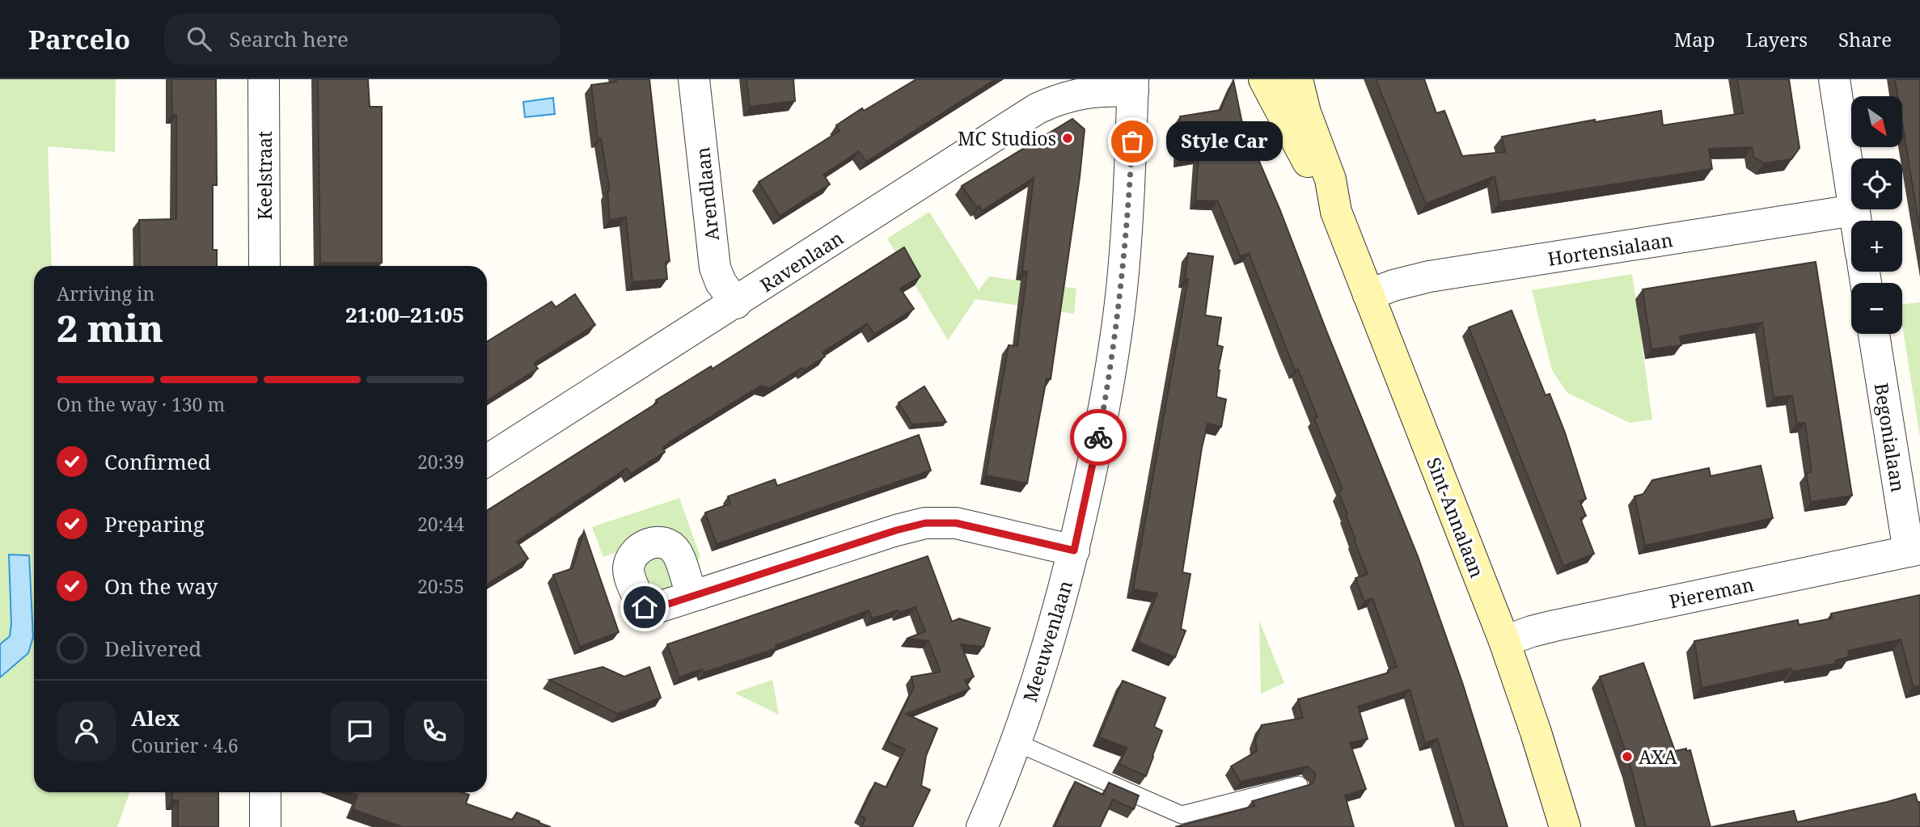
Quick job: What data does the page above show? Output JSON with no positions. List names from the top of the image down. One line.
{"streets":{"main road":["Sint-Annalaan"],"street":["Keelstraat","Arendlaan","Hortensialaan","Ravenlaan","Begonialaan","Piereman","Meeuwenlaan"]},"crossings":[["Arendlaan","Ravenlaan"],["Hortensialaan","Sint-Annalaan"],["Ravenlaan","Meeuwenlaan"],["Begonialaan","Piereman"],["Sint-Annalaan","Piereman"]],"places":["MC Studios","Style Car","AXA"],"north":"bottom right","page":{"header":"Parcelo","search":"Search here","nav":["Map","Layers","Share"],"map_buttons":["+","−"],"bubble":"Style Car","heading":["2 min","Arriving in","21:00–21:05"],"panel":["Alex","Courier · 4.6"],"bar":"On the way · 130 m","list":[["Confirmed","20:39"],["Preparing","20:44"],["On the way","20:55"],"Delivered"]}}
